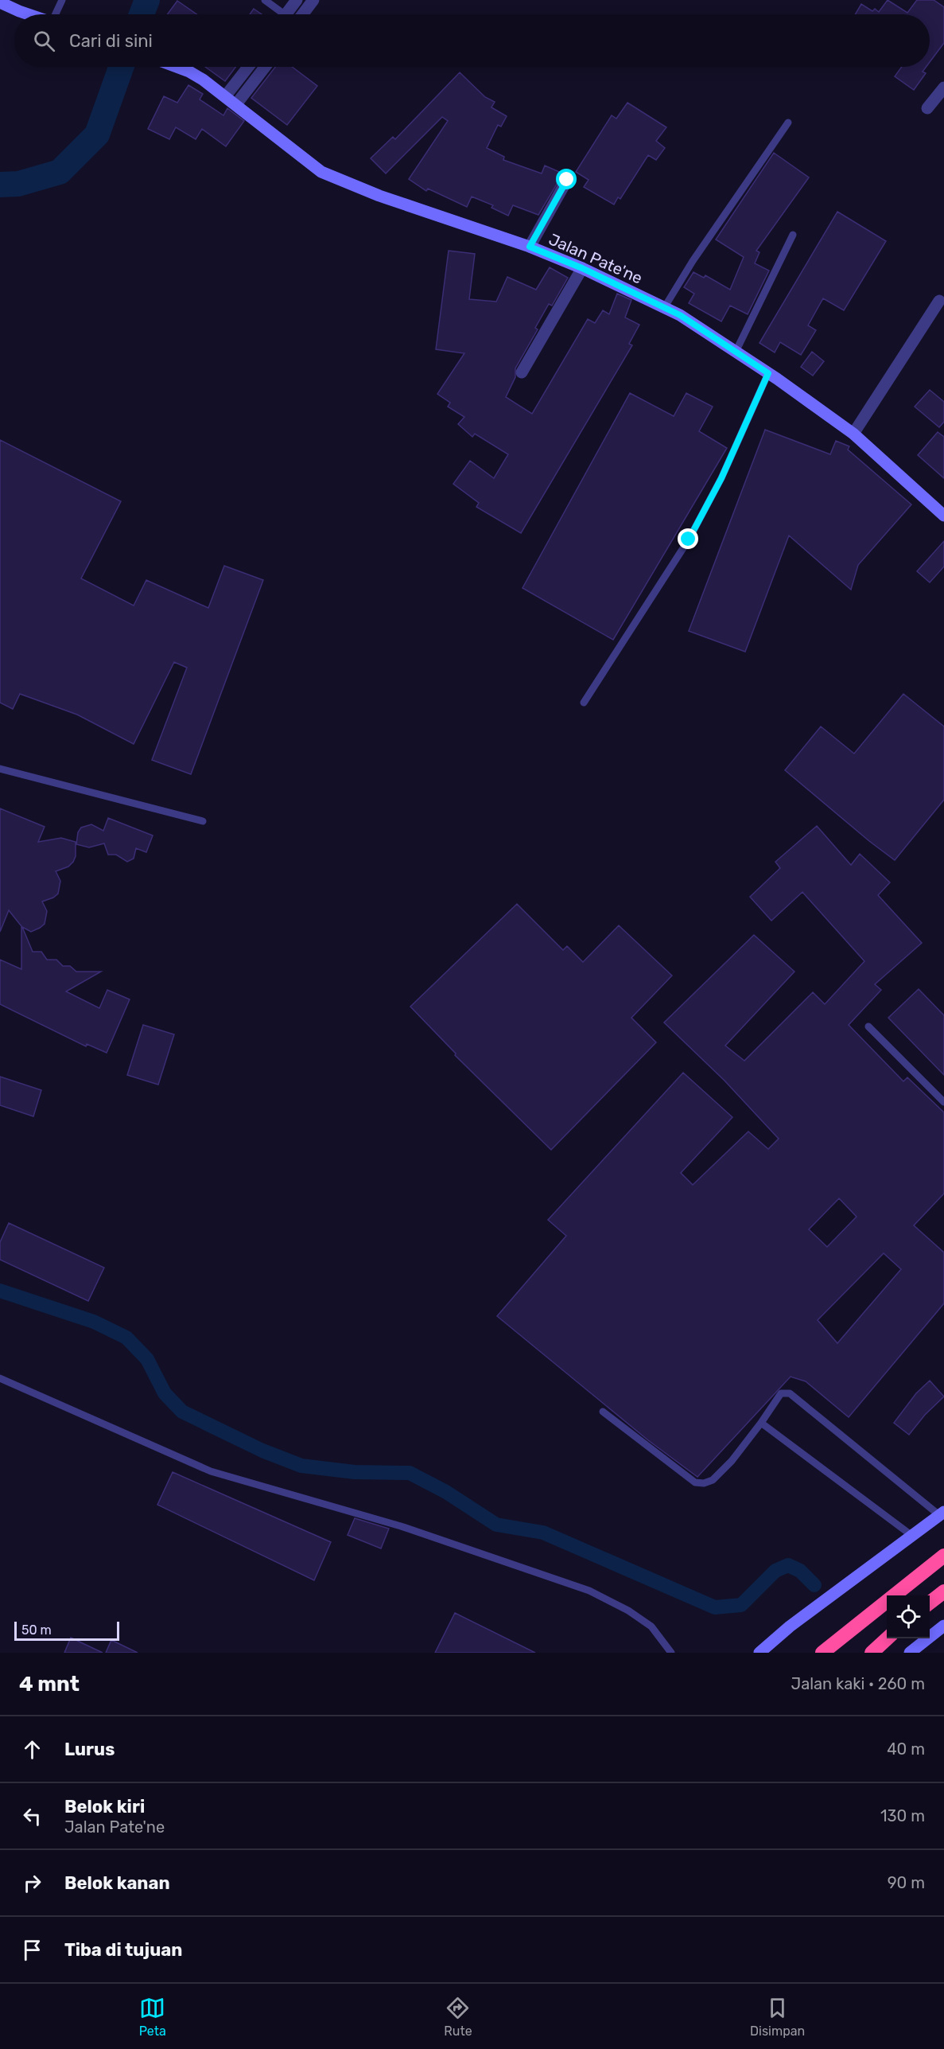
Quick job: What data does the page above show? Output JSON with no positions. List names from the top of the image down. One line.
{"streets":{"street":["Jalan Pate'ne"]},"scale_bar":"50 m","page":{"search":"Cari di sini","scale":"50 m","heading":["4 mnt","Jalan kaki · 260 m"],"list":[["Lurus","40 m"],["Belok kiri","Jalan Pate'ne","130 m"],["Belok kanan","90 m"],"Tiba di tujuan"],"nav":["Peta","Rute","Disimpan"]}}
